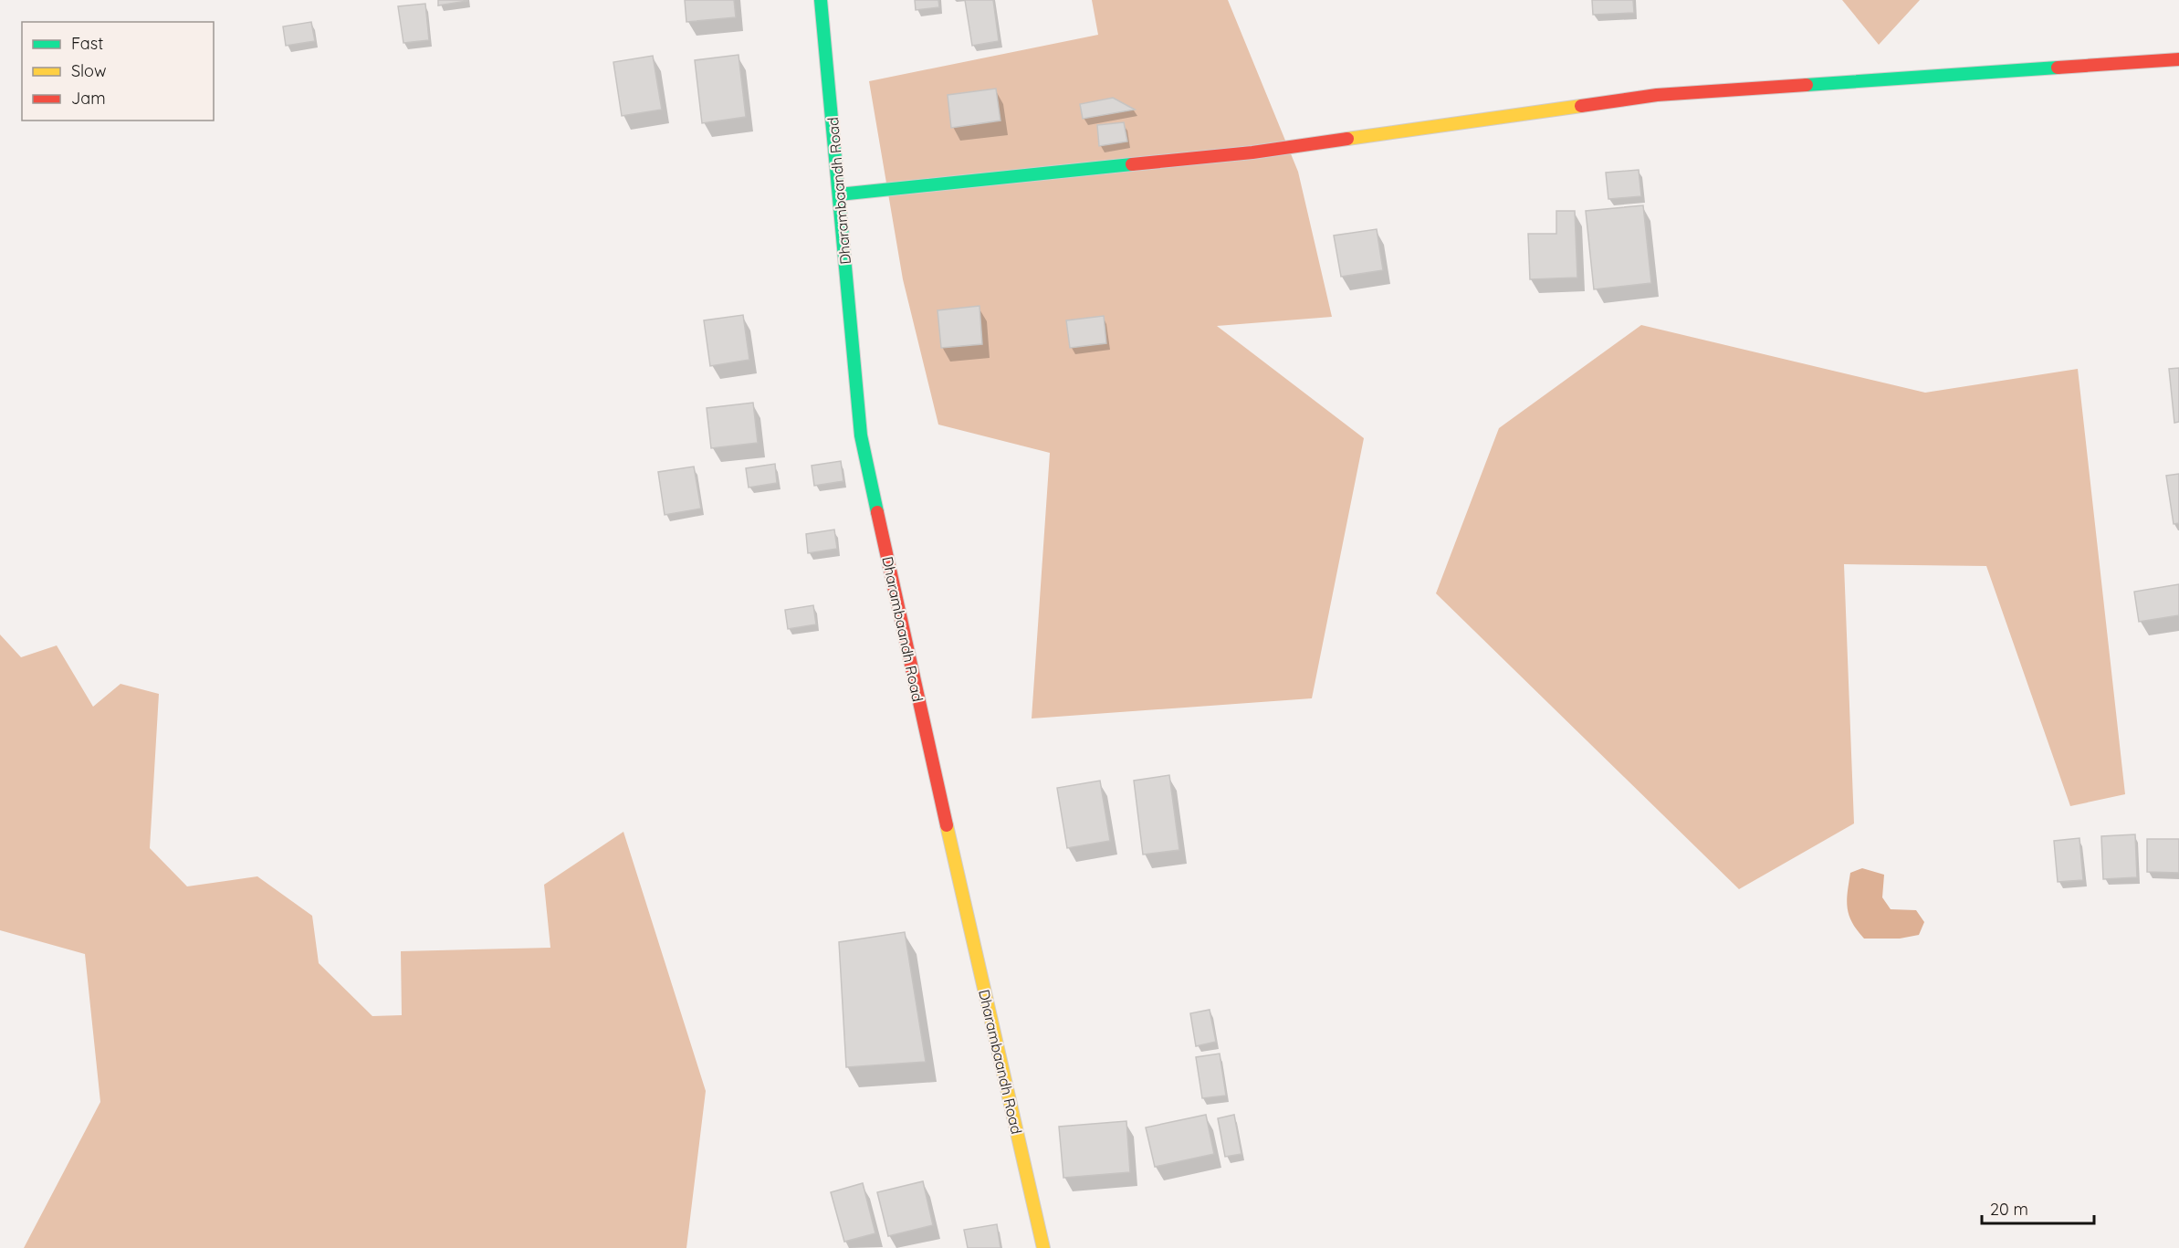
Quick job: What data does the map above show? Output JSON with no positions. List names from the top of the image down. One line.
{"streets":{"street":["Dharambaandh Road"]},"legend":["Fast","Slow","Jam"],"scale_bar":"20 m"}
